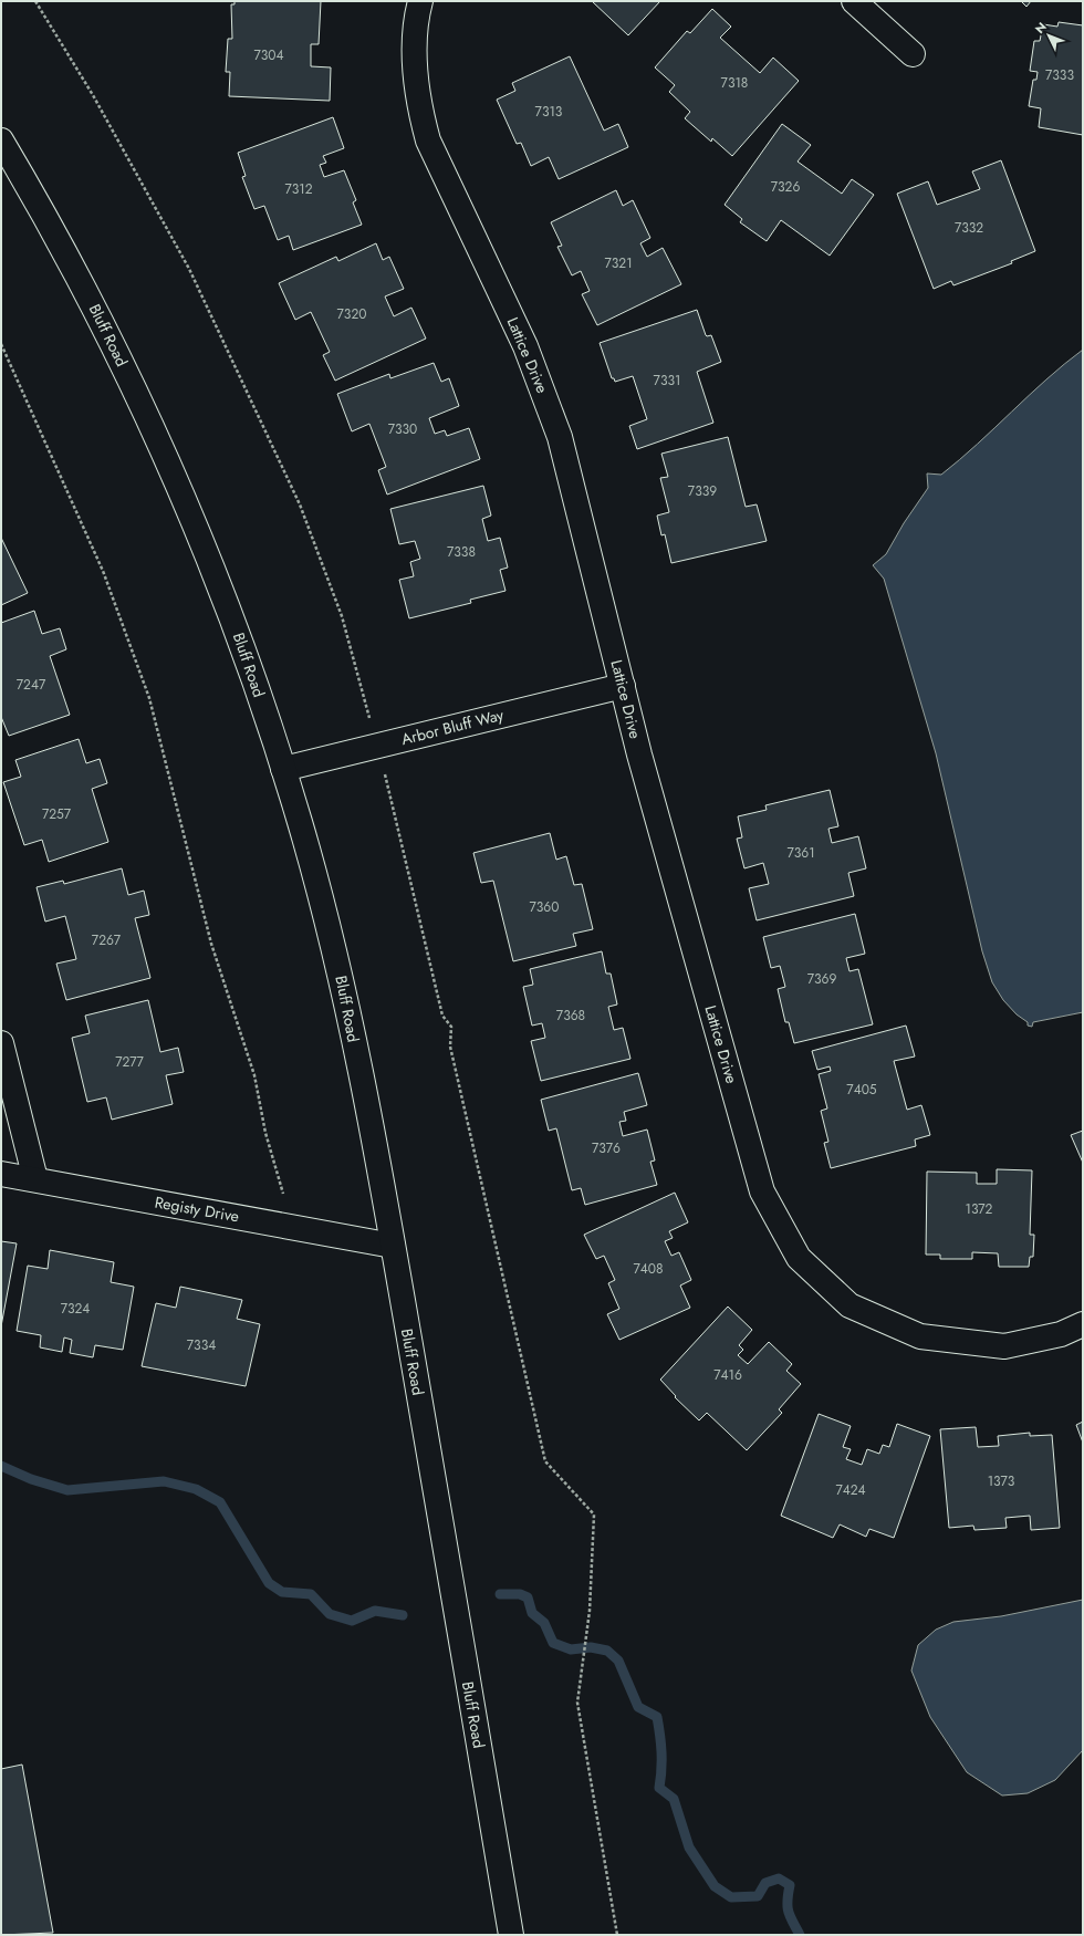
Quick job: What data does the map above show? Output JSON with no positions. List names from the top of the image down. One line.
{"streets":{"street":["Bluff Road","Lattice Drive","Arbor Bluff Way","Registy Drive"]},"crossings":[["Bluff Road","Arbor Bluff Way"],["Bluff Road","Registy Drive"],["Lattice Drive","Arbor Bluff Way"]],"house_numbers":["7304","7333","7318","7313","7326","7312","7332","7321","7320","7331","7330","7339","7338","7247","7257","7361","7360","7267","7369","7368","7277","7405","7376","1372","7408","7324","7334","7416","1373","7424"],"north":"top left"}
